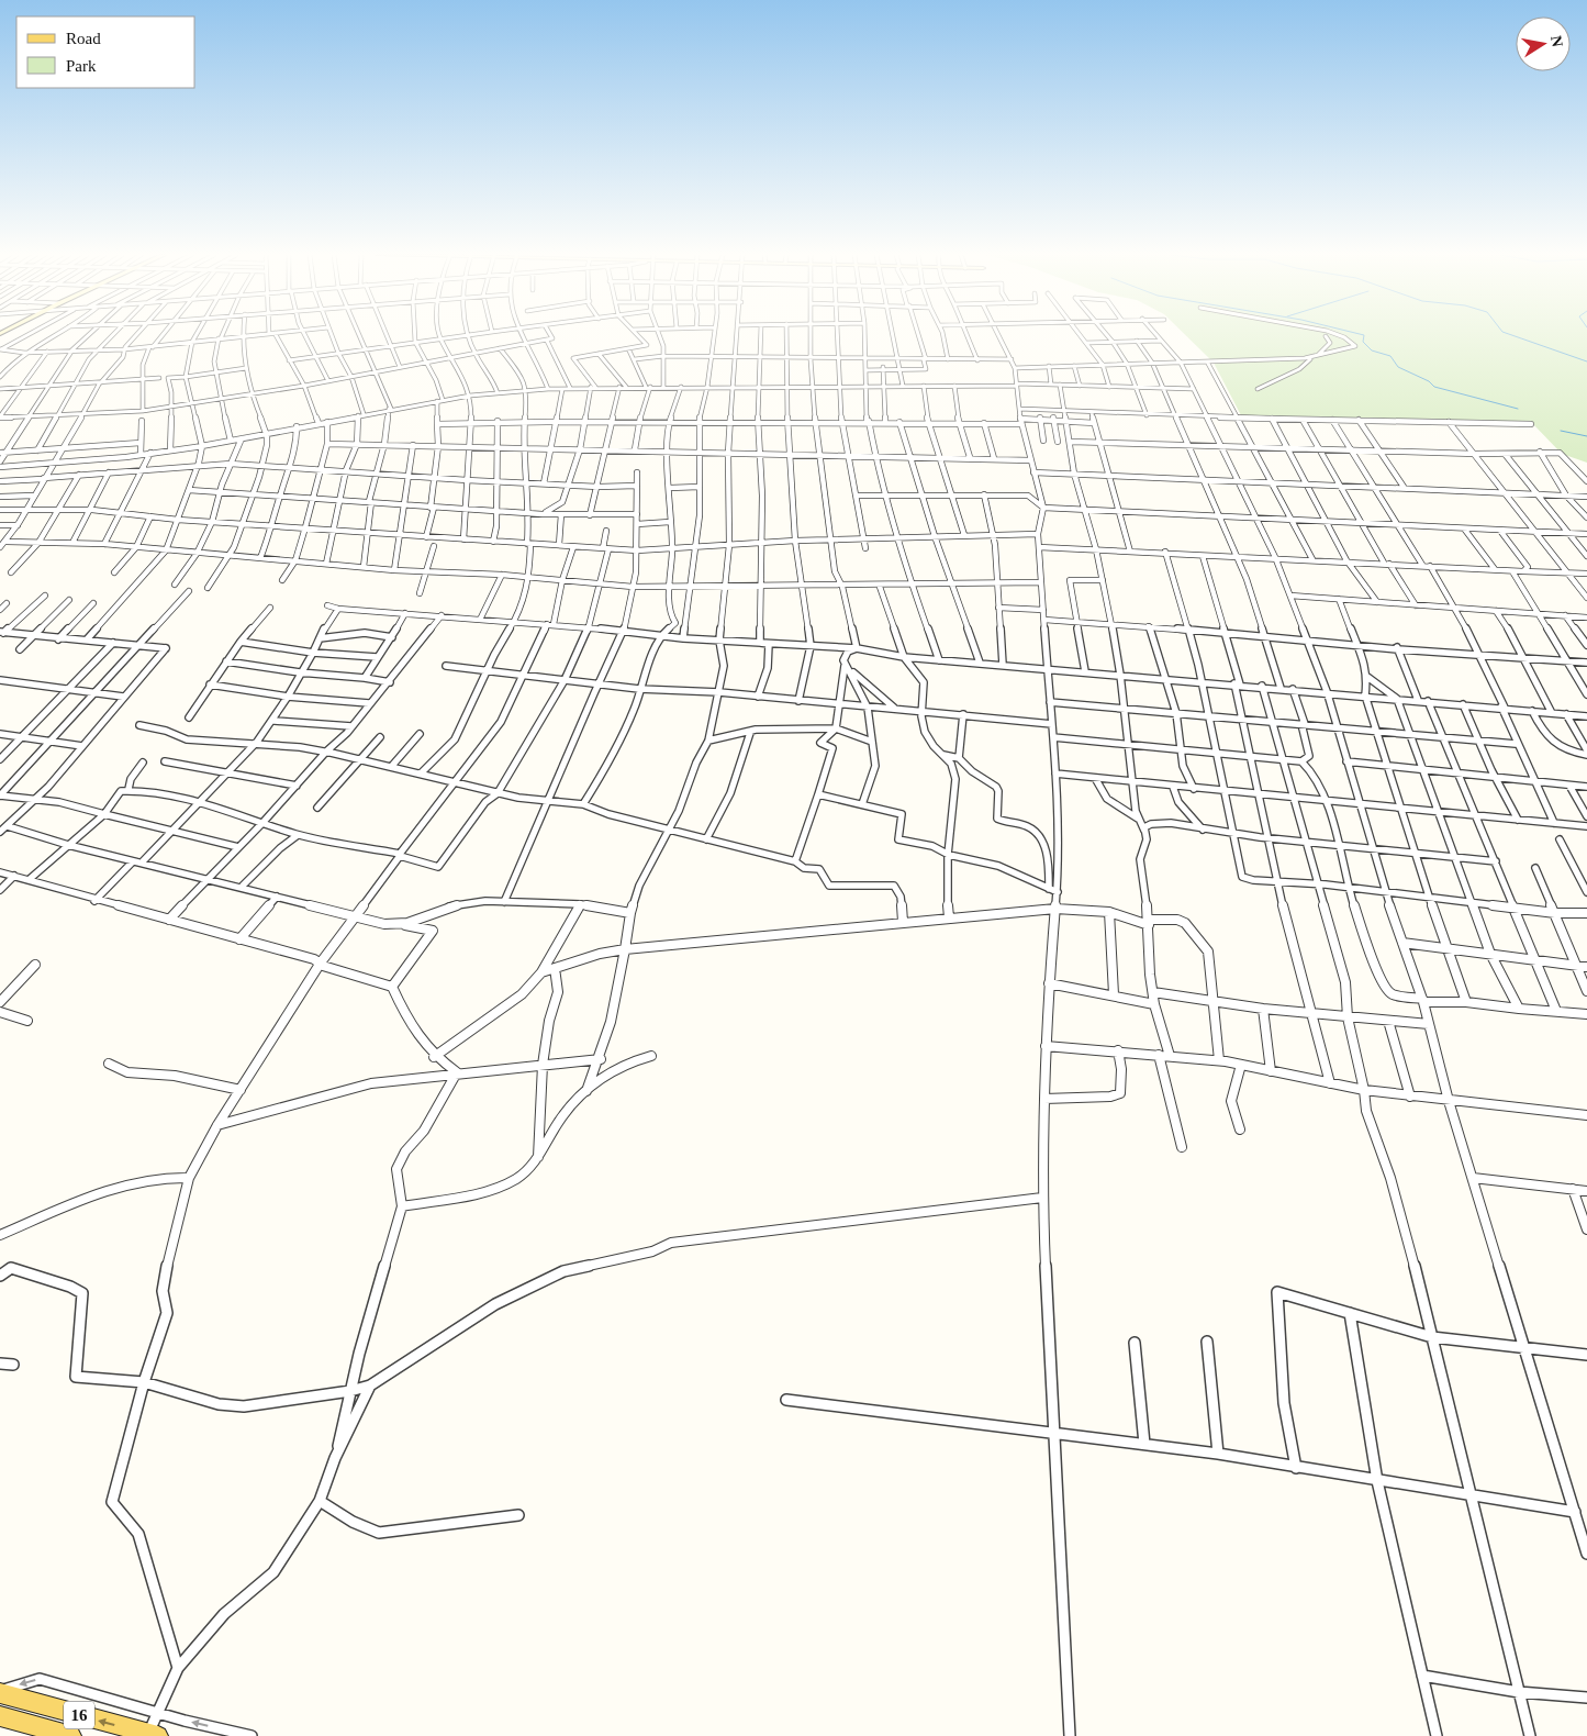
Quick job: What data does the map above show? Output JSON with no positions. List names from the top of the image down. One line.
{"streets":{"main road":["16"]},"legend":["Road","Park"],"north":"right"}
